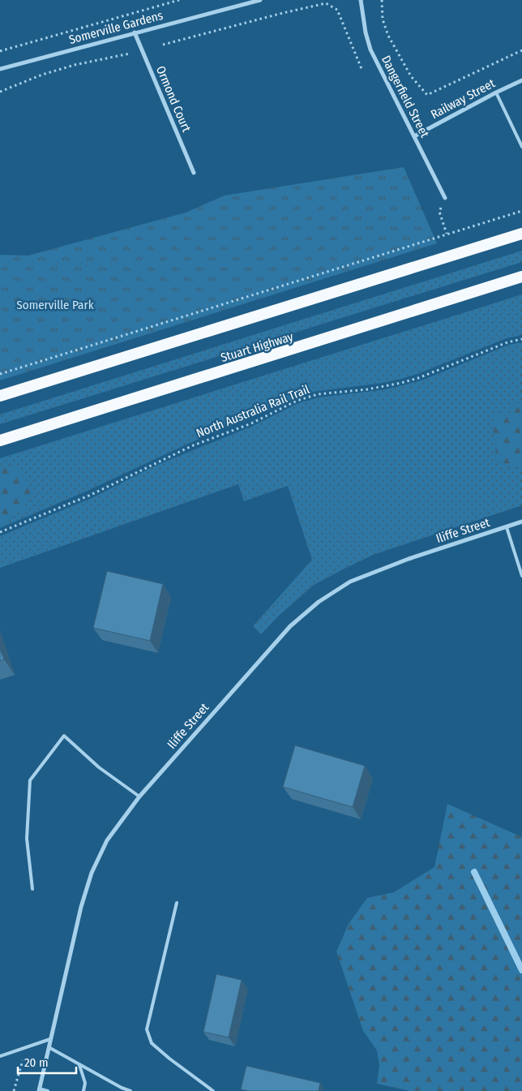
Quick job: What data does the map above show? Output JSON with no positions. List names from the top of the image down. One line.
{"streets":{"highway":["Stuart Highway"],"street":["Somerville Gardens","Dangerfield Street","Ormond Court","Railway Street","Iliffe Street"],"path":["North Australia Rail Trail"]},"crossings":[["Somerville Gardens","Ormond Court"],["Dangerfield Street","Railway Street"]],"parks":["Somerville Park"],"scale_bar":"20 m"}
